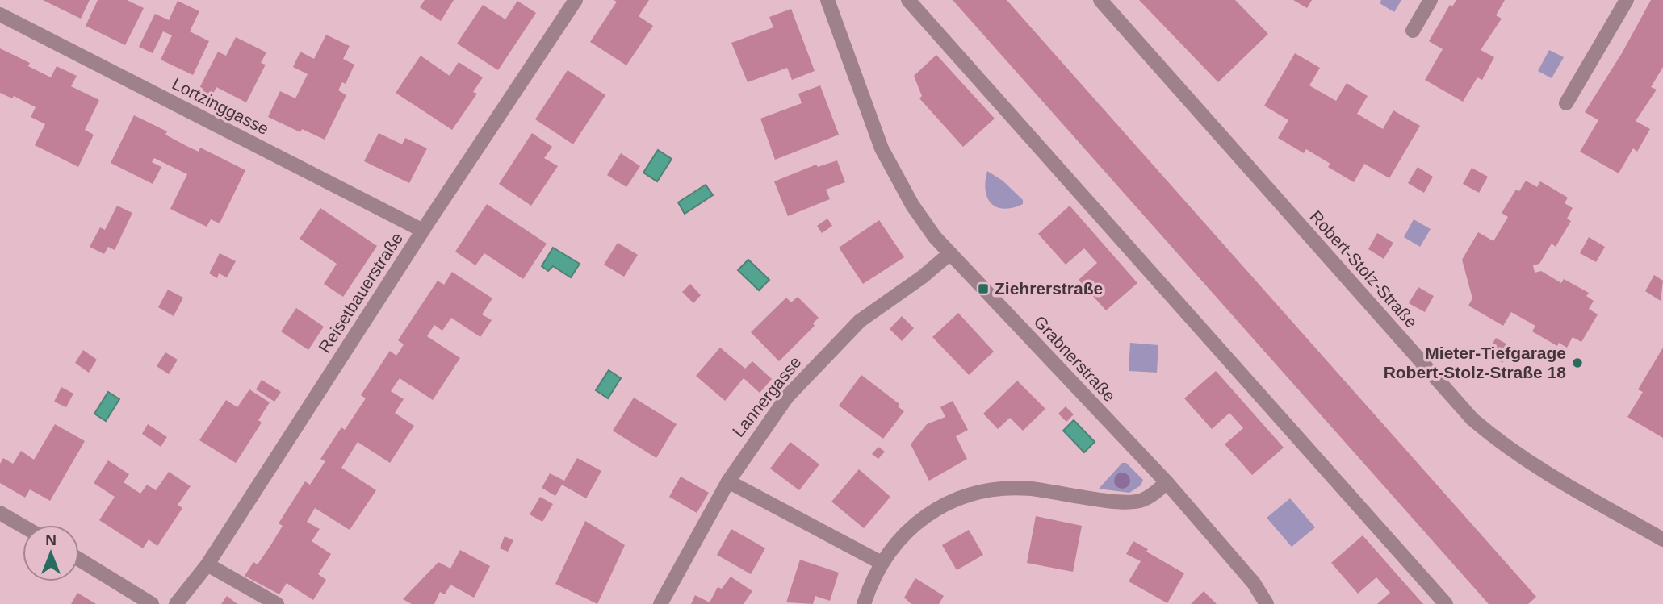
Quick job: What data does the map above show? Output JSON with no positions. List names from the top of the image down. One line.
{"streets":{"street":["Lortzinggasse","Robert-Stolz-Straße","Reisetbauerstraße","Grabnerstraße","Lannergasse"]},"crossings":[["Lortzinggasse","Reisetbauerstraße"],["Grabnerstraße","Lannergasse"]],"places":{"transit":["Ziehrerstraße"],"other":["Mieter-Tiefgarage Robert-Stolz-Straße 18"]},"north":"top"}
